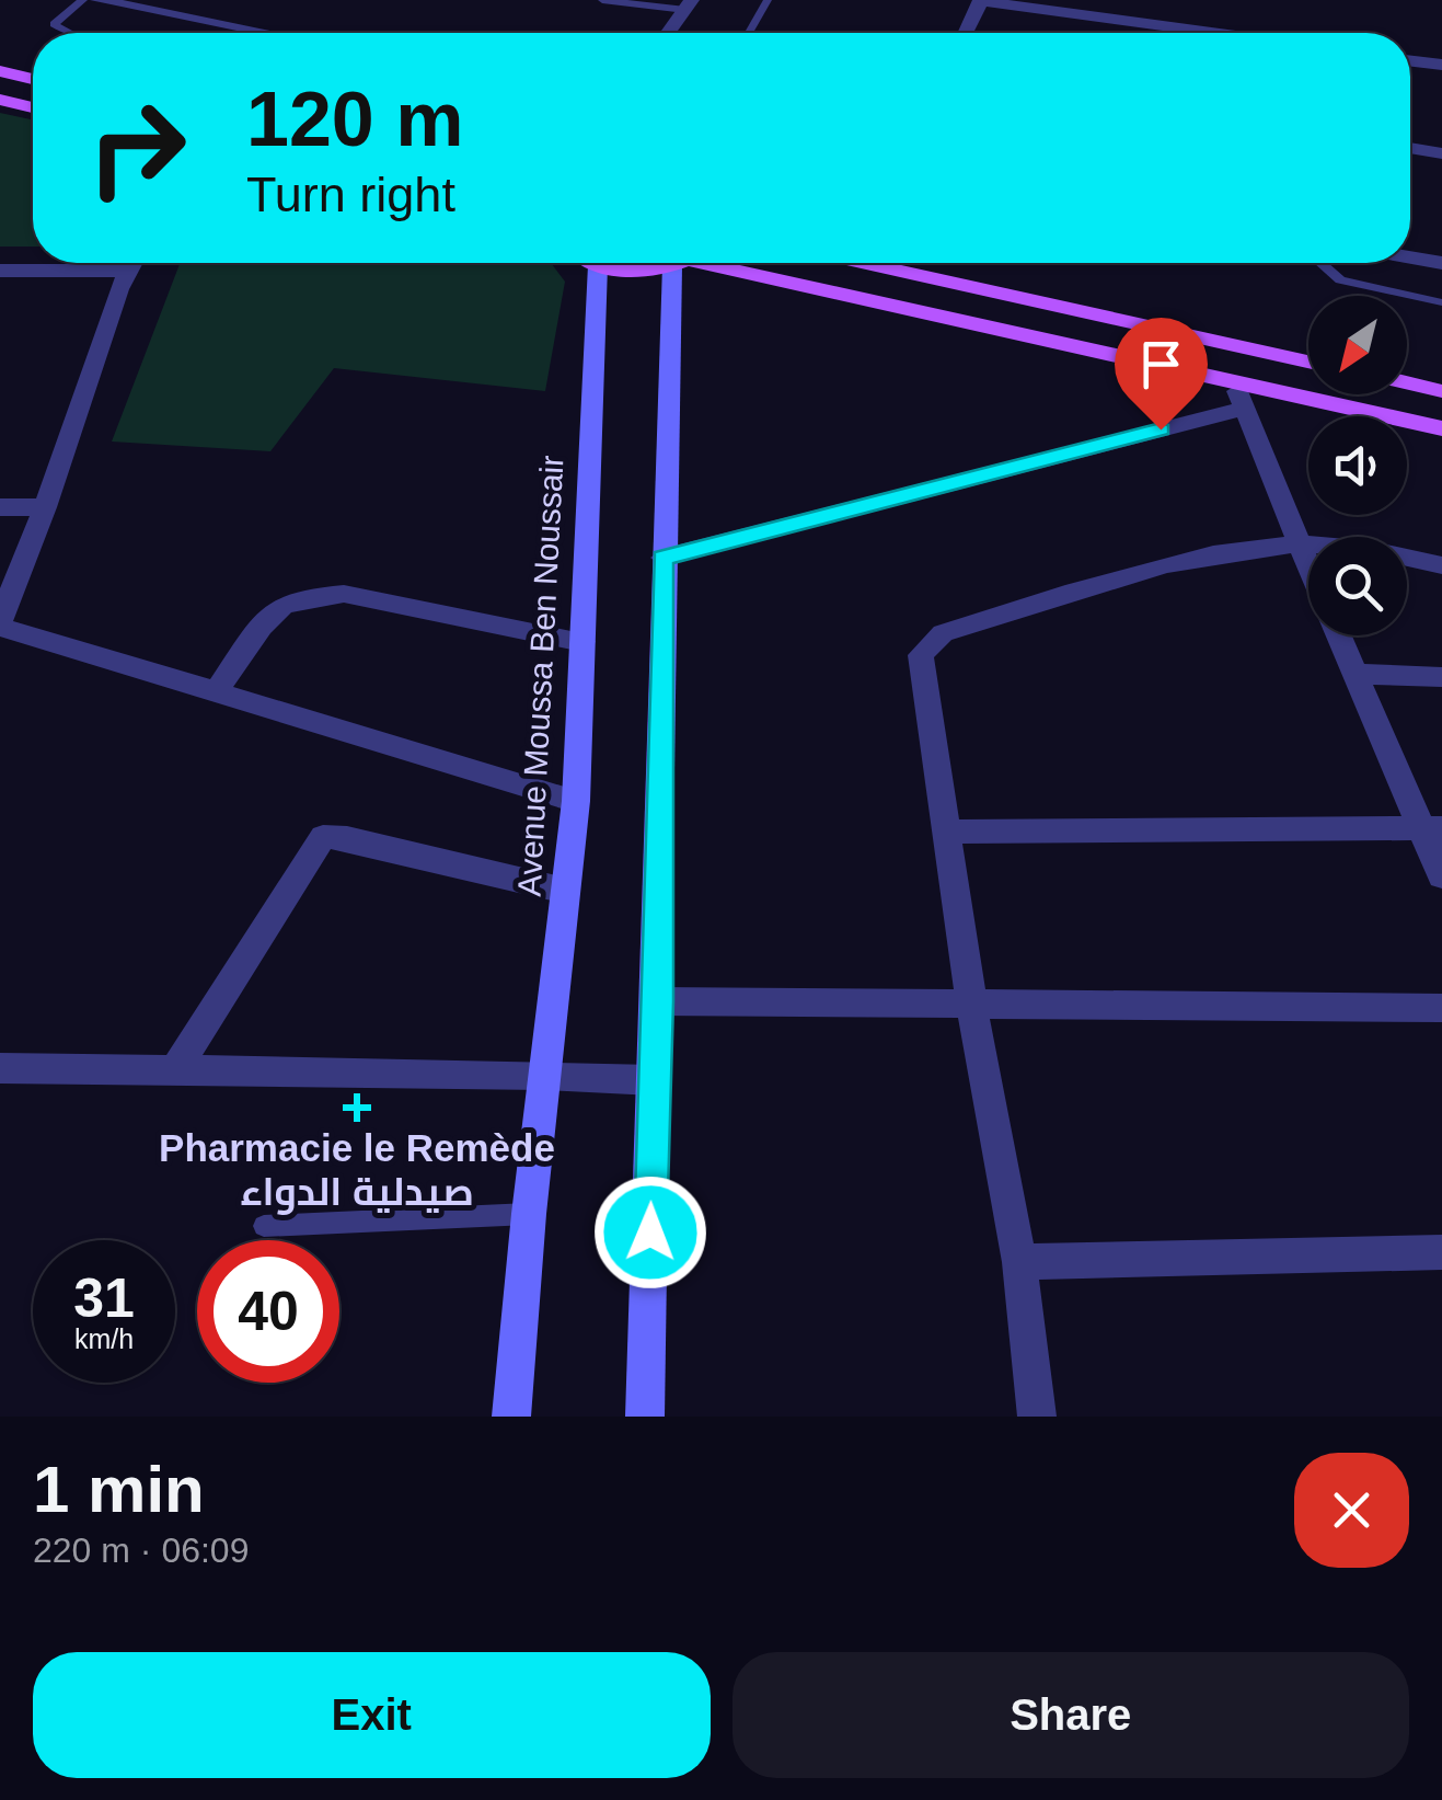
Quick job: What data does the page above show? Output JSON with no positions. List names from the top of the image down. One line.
{"streets":{"street":["Avenue Moussa Ben Noussair"]},"places":{"health":["Pharmacie le Remède صيدلية الدواء"]},"north":"bottom left","page":{"turn":["120 m","Turn right"],"speed":"31 km/h","limit":"40","heading":["1 min","220 m · 06:09"],"buttons":["Exit","Share"]}}
